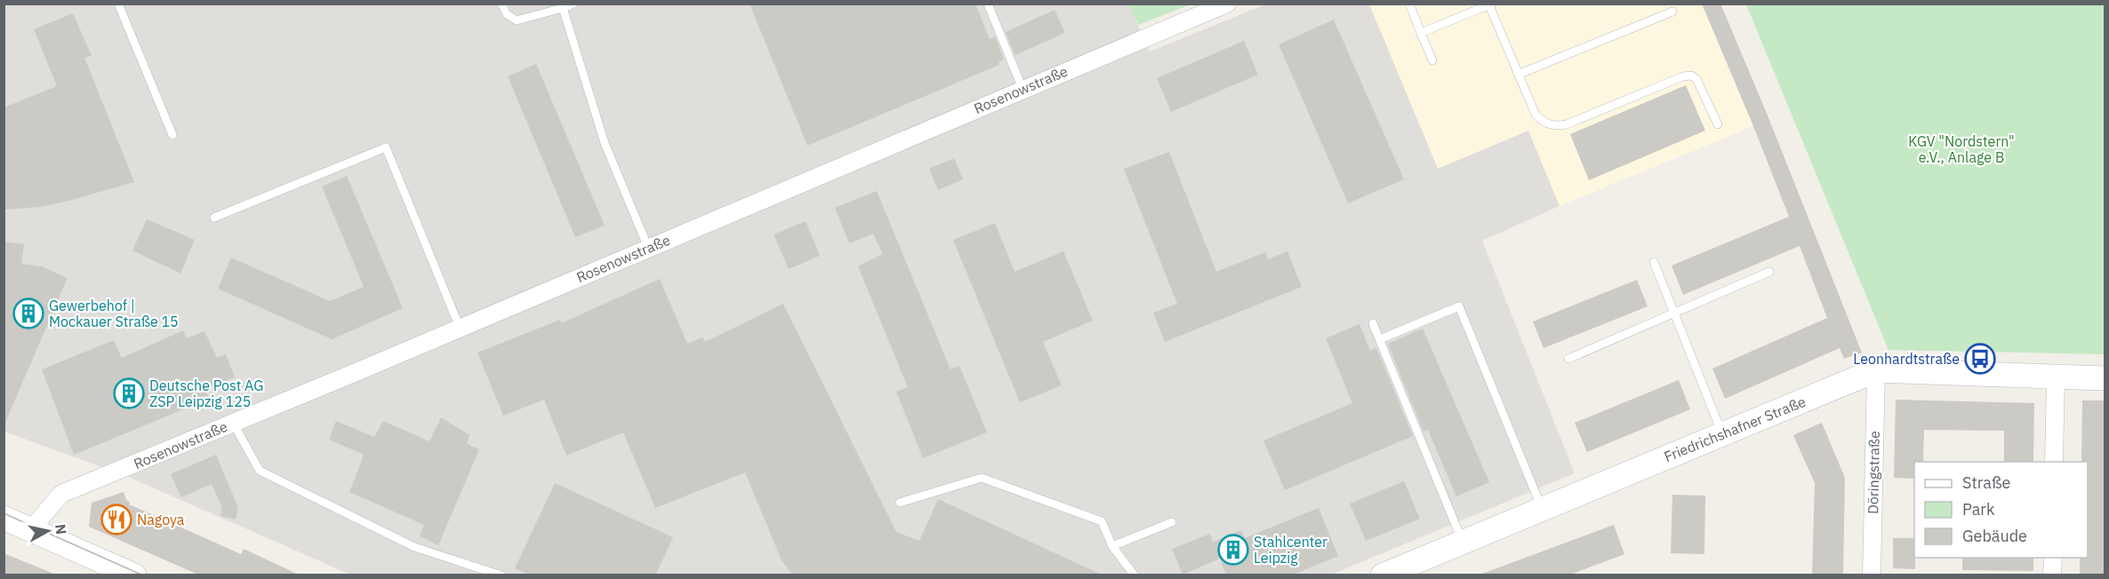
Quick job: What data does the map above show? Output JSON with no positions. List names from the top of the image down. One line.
{"streets":{"main road":["Friedrichshafner Straße"],"street":["Rosenowstraße","Döringstraße"]},"crossings":[["Friedrichshafner Straße","Döringstraße"]],"parks":["KGV \"Nordstern\" e.V., Anlage B"],"places":{"building":["Gewerbehof | Mockauer Straße 15","Deutsche Post AG ZSP Leipzig 125","Stahlcenter Leipzig"],"bus stop":["Leonhardtstraße"],"restaurant":["Nagoya"]},"legend":["Straße","Park","Gebäude"],"north":"right"}
